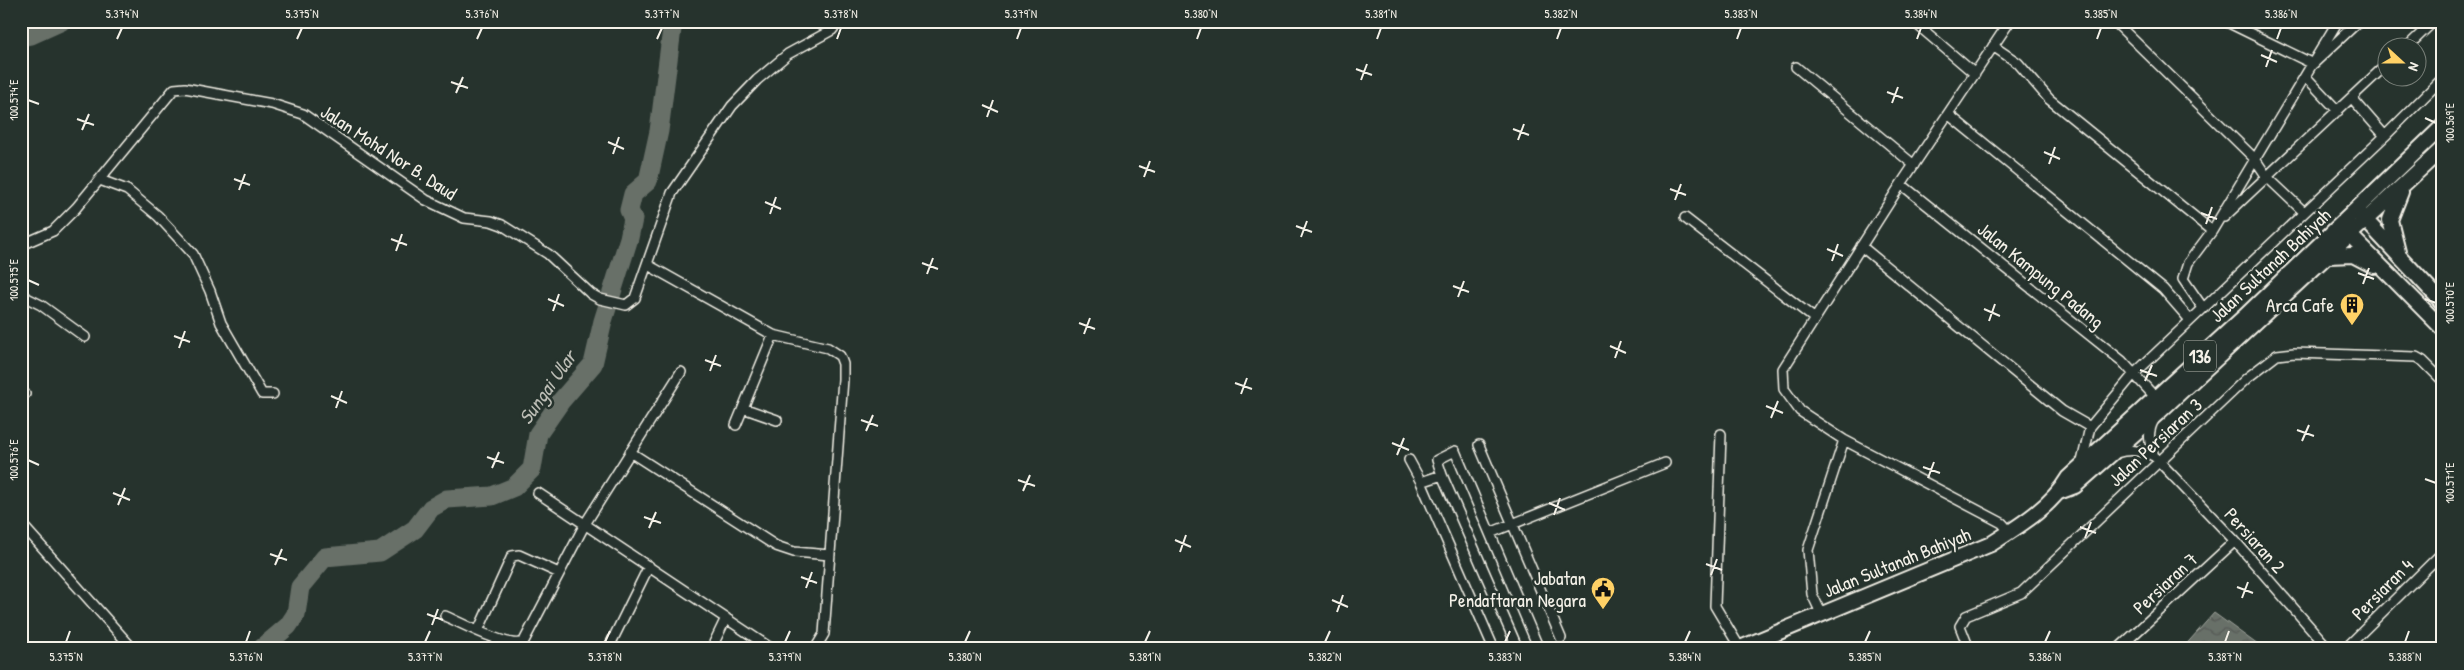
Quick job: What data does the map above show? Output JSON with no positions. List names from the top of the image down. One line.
{"streets":{"main road":["Jalan Sultanah Bahiyah","136"],"street":["Jalan Mohd Nor B. Daud","Jalan Kampung Padang","Jalan Persiaran 3","Persiaran 2","Persiaran 7","Persiaran 4"]},"crossings":[["Jalan Sultanah Bahiyah","Jalan Kampung Padang"],["Jalan Persiaran 3","Persiaran 2"],["Persiaran 2","Persiaran 7"]],"water":["Sungai Ular"],"places":{"building":["Arca Cafe"],"public building":["Jabatan Pendaftaran Negara"]},"north":"right","coordinates":["5.374°N","5.375°N","5.376°N","5.377°N","5.378°N","5.379°N","5.380°N","5.381°N","5.382°N","5.383°N","5.384°N","5.385°N","5.386°N","100.574°E","100.569°E","100.575°E","100.570°E","100.576°E","100.571°E","5.387°N","5.388°N"]}
